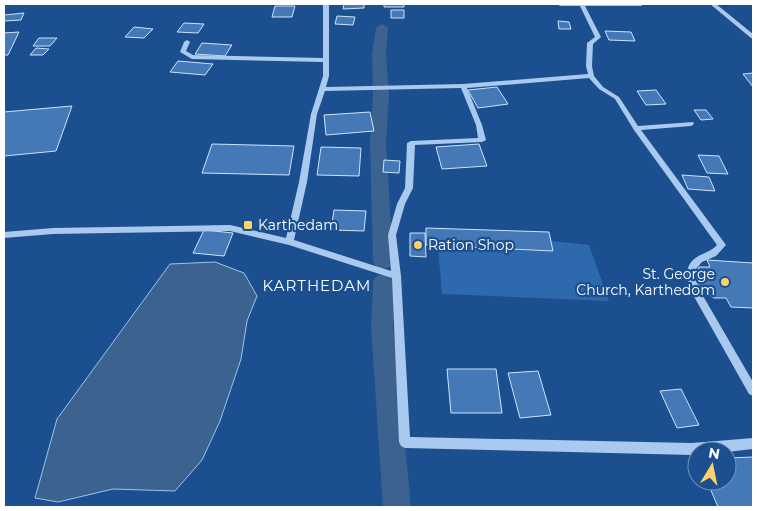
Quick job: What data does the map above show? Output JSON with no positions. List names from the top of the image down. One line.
{"districts":["KARTHEDAM"],"places":{"transit":["Karthedam"],"other":["Ration Shop","St. George Church, Karthedom"]},"north":"top"}
